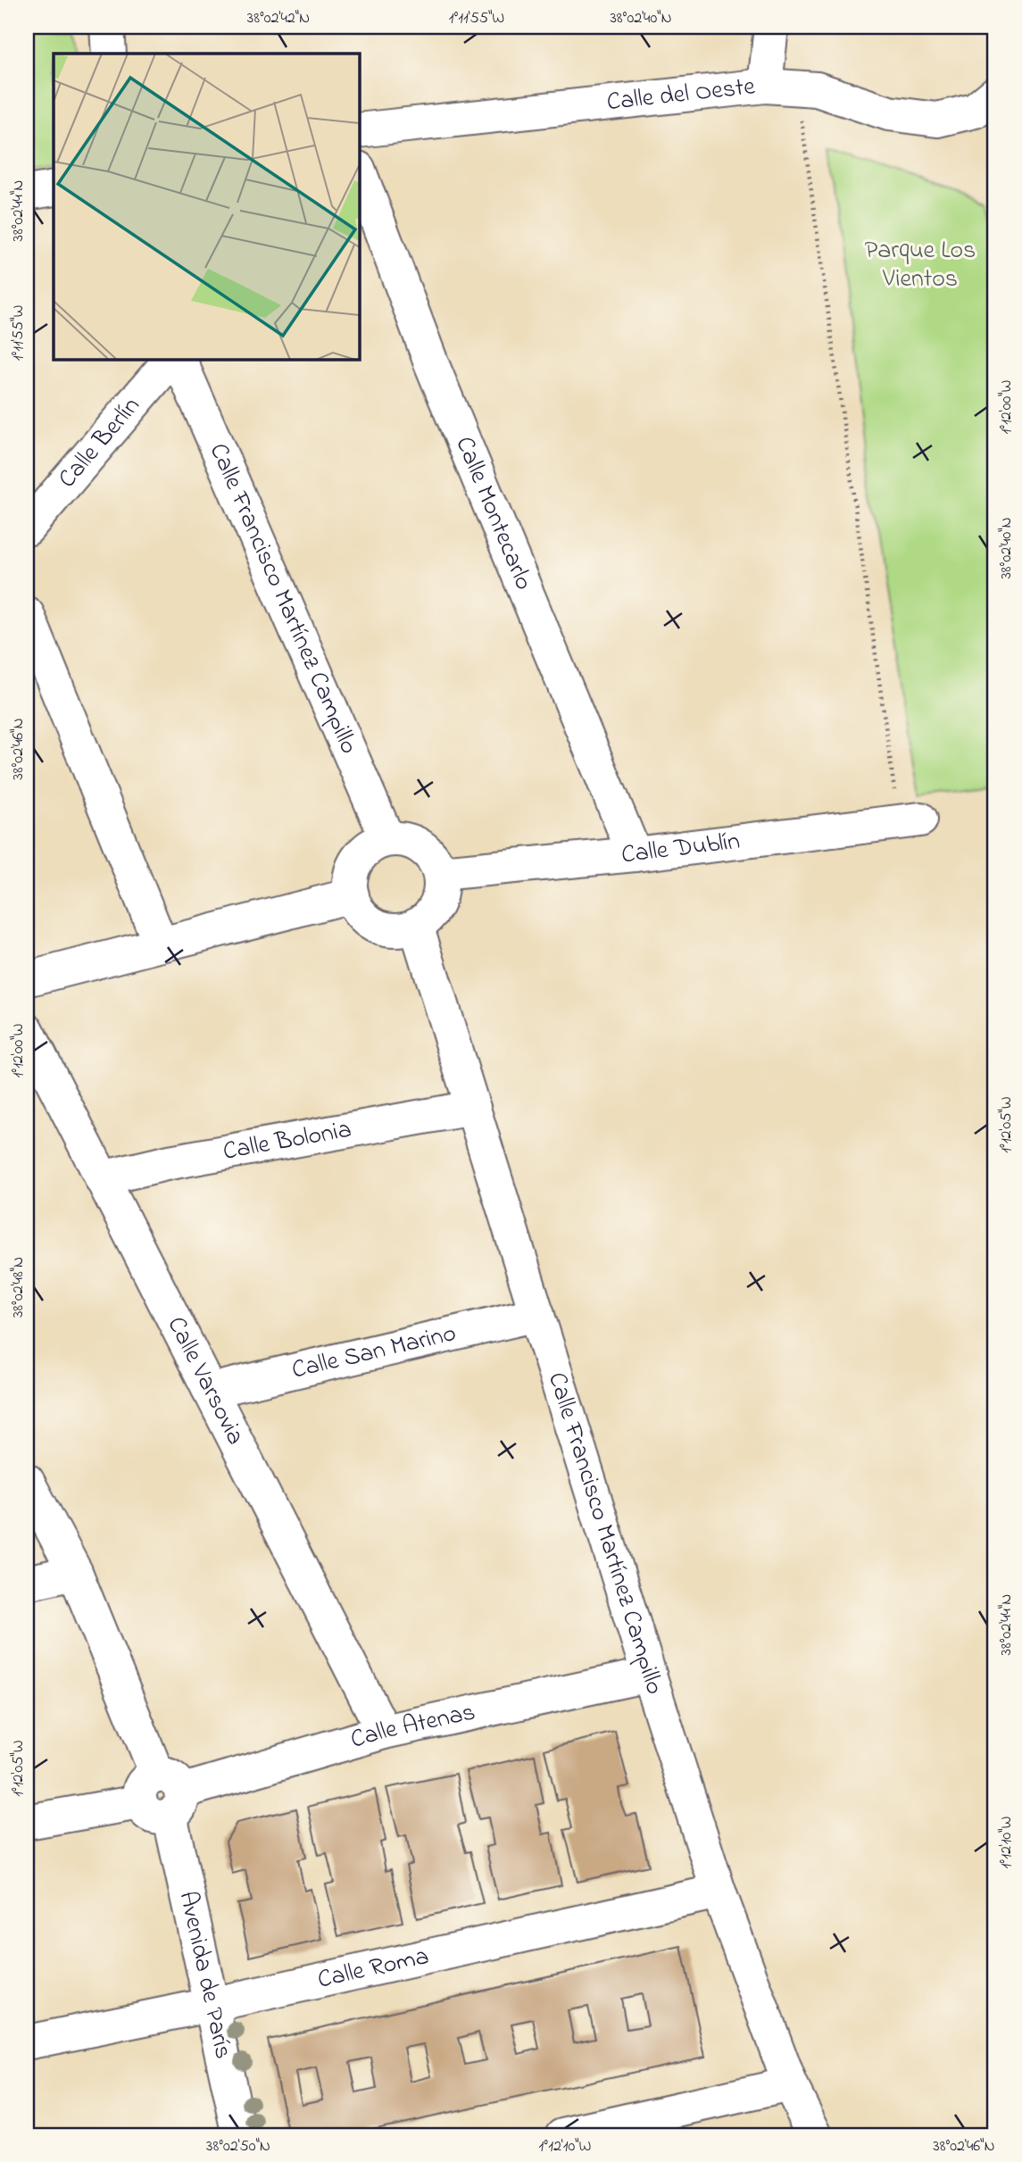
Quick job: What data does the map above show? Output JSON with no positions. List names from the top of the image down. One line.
{"streets":{"street":["Calle del Oeste","Calle Berlín","Calle Montecarlo","Calle Francisco Martínez Campillo","Calle Dublín","Calle Bolonia","Calle San Marino","Calle Varsovia","Calle Atenas","Calle Roma","Avenida de París"]},"crossings":[["Calle Montecarlo","Calle Dublín"],["Calle Francisco Martínez Campillo","Calle Dublín"],["Calle Francisco Martínez Campillo","Calle Bolonia"],["Calle Francisco Martínez Campillo","Calle San Marino"],["Calle Francisco Martínez Campillo","Calle Atenas"],["Calle Francisco Martínez Campillo","Calle Roma"],["Calle Bolonia","Calle Varsovia"],["Calle San Marino","Calle Varsovia"],["Calle Varsovia","Calle Atenas"],["Calle Atenas","Avenida de París"],["Calle Roma","Avenida de París"]],"parks":["Parque Los Vientos"],"coordinates":["38°02'42\"N","1°11'55\"W","38°02'40\"N","38°02'44\"N","1°12'00\"W","38°02'46\"N","1°12'05\"W","38°02'48\"N","1°12'10\"W","38°02'50\"N"]}
